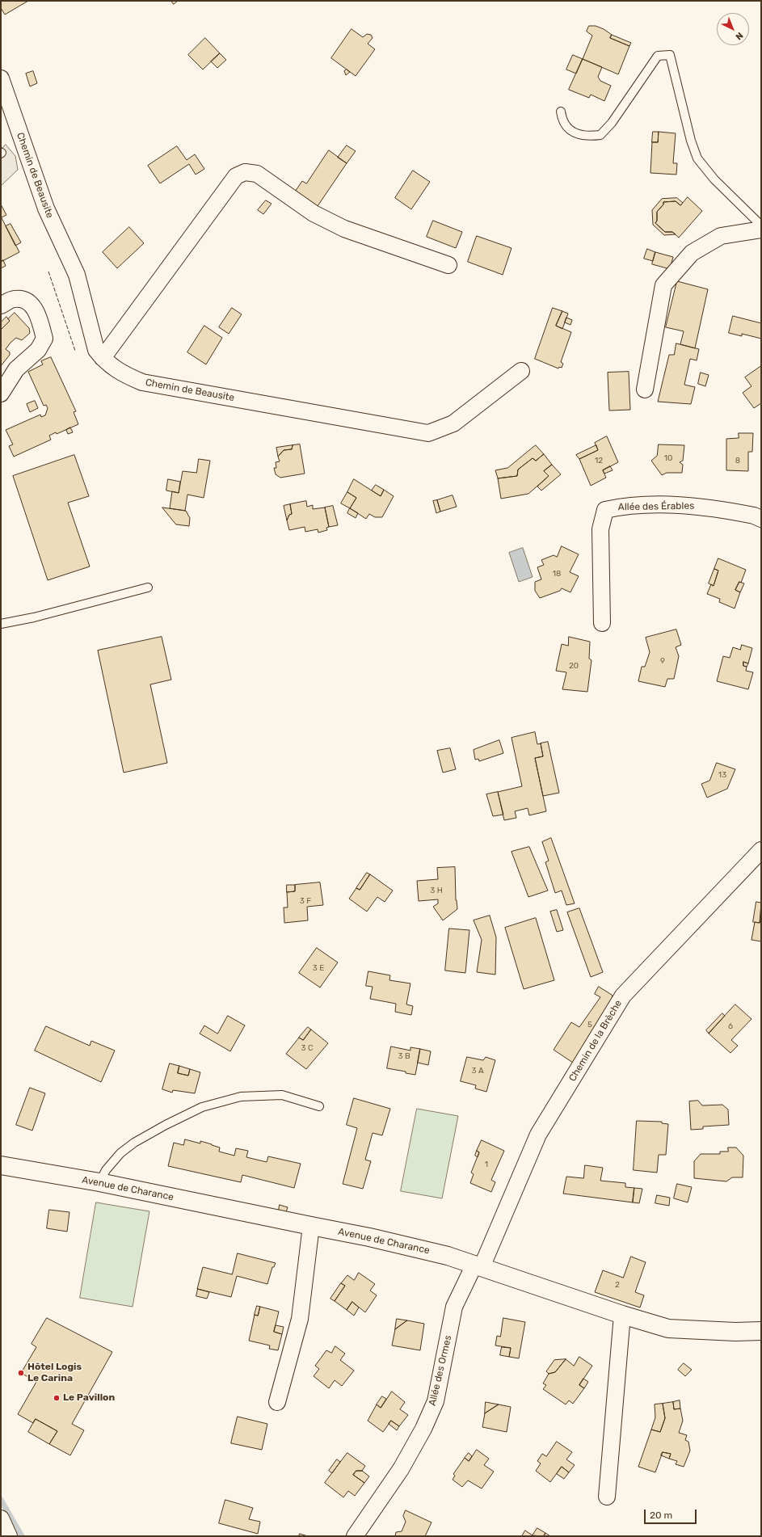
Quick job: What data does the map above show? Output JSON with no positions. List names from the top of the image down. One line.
{"streets":{"street":["Chemin de Beausite","Allée des Érables","Chemin de la Brèche","Avenue de Charance","Allée des Ormes"]},"crossings":[["Chemin de la Brèche","Avenue de Charance"],["Chemin de la Brèche","Allée des Ormes"],["Avenue de Charance","Allée des Ormes"]],"places":["Hôtel Logis Le Carina","Le Pavillon"],"house_numbers":["10","12","8","18","9","20","13","3 H","3 F","3 E","5","6","3 C","3 B","3 A","1","2"],"scale_bar":"20 m","north":"bottom right"}
